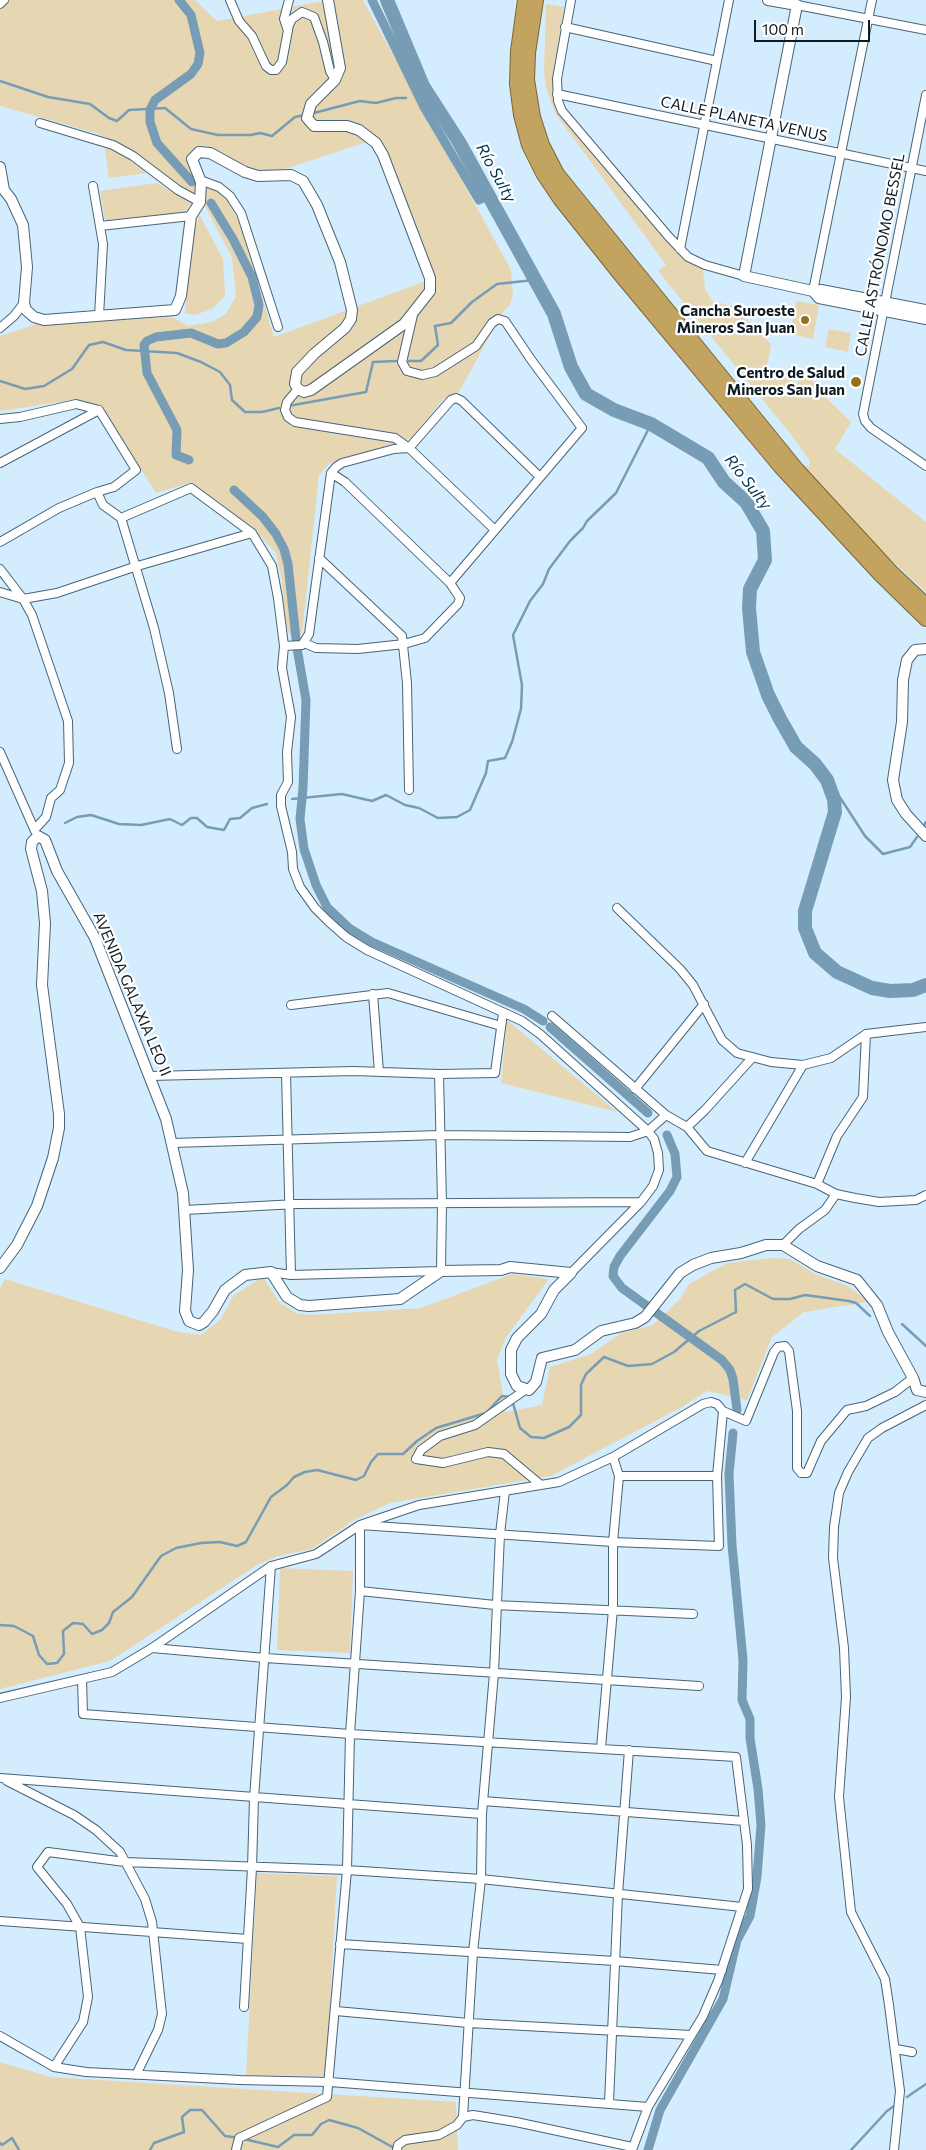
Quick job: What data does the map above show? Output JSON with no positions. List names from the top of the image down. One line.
{"streets":{"street":["CALLE PLANETA VENUS","CALLE ASTRÓNOMO BESSEL","AVENIDA GALAXIA LEO II"]},"crossings":[["CALLE PLANETA VENUS","CALLE ASTRÓNOMO BESSEL"]],"water":["Río Sulty"],"places":["Cancha Suroeste Mineros San Juan","Centro de Salud Mineros San Juan"],"scale_bar":"100 m"}
